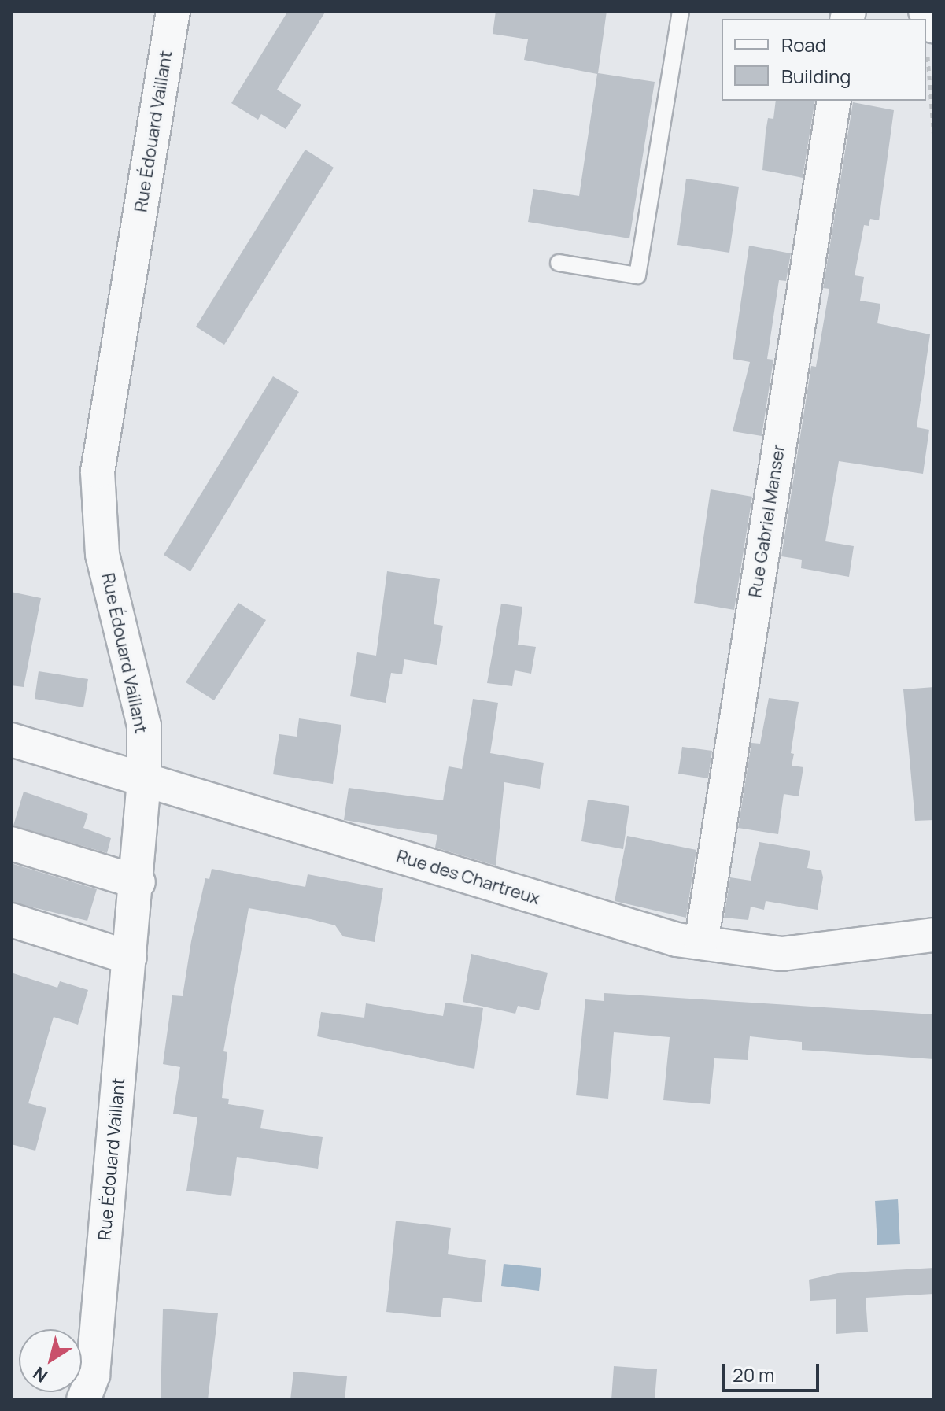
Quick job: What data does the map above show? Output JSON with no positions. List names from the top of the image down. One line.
{"streets":{"street":["Rue Édouard Vaillant","Rue Gabriel Manser","Rue des Chartreux"]},"crossings":[["Rue Édouard Vaillant","Rue des Chartreux"],["Rue Gabriel Manser","Rue des Chartreux"]],"legend":["Road","Building"],"scale_bar":"20 m","north":"bottom left"}
